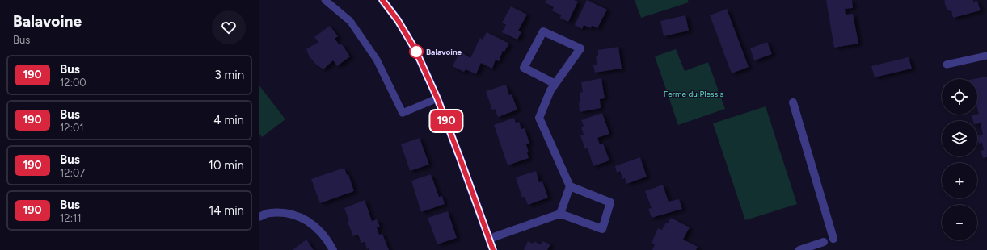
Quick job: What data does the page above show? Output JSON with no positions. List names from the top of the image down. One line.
{"parks":["Ferme du Plessis"],"places":["Balavoine"],"lines":["bus line 190"],"page":{"heading":["Balavoine","Bus"],"on_map":"190","list":[{"mark":"190","name":"Bus","note":"12:00","value":"3 min"},{"mark":"190","name":"Bus","note":"12:01","value":"4 min"},{"mark":"190","name":"Bus","note":"12:07","value":"10 min"},{"mark":"190","name":"Bus","note":"12:11","value":"14 min"}],"map_buttons":["+","−"]}}
